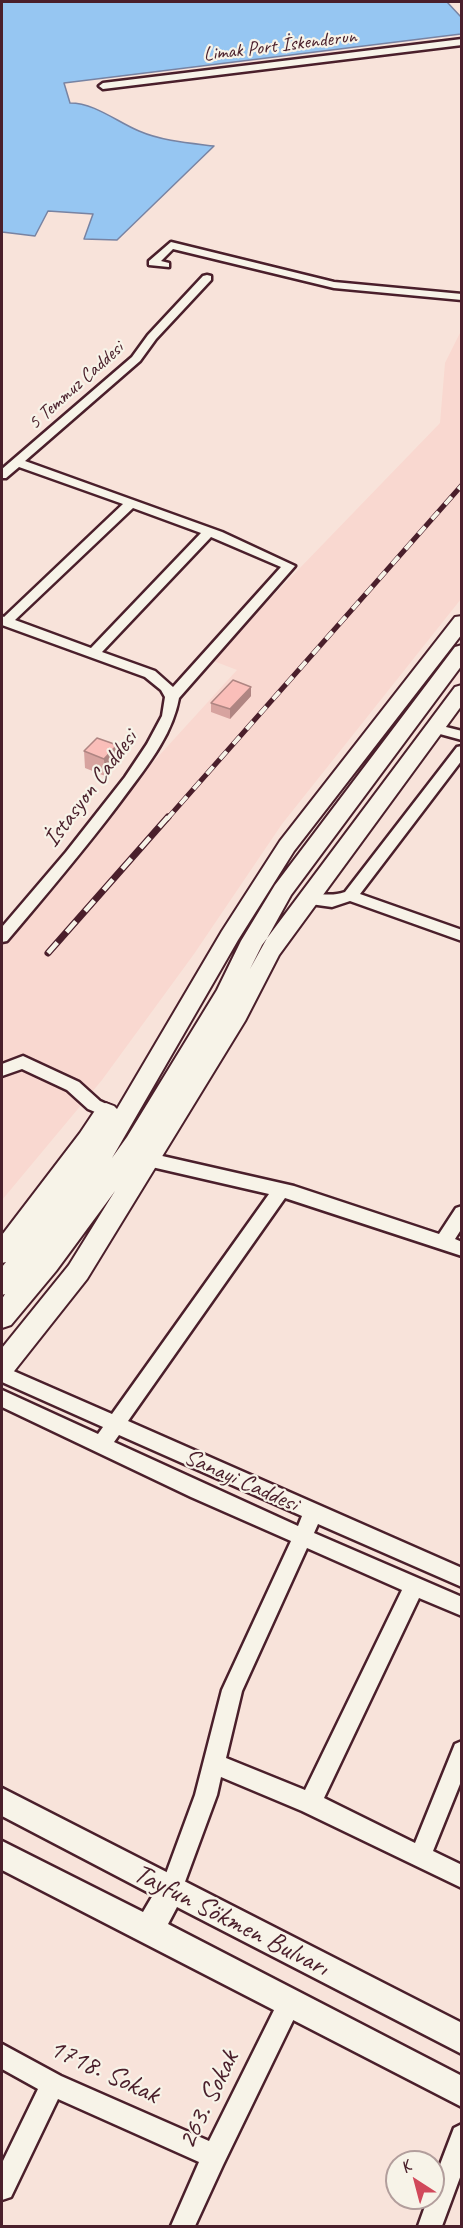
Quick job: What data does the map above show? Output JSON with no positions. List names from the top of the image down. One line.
{"streets":{"main road":["Tayfun Sökmen Bulvarı"],"street":["Limak Port İskenderun","5 Temmuz Caddesi","İstasyon Caddesi","Sanayi Caddesi","1718. Sokak","263. Sokak"]},"crossings":[["Tayfun Sökmen Bulvarı","263. Sokak"],["1718. Sokak","263. Sokak"]],"north":"top left"}
